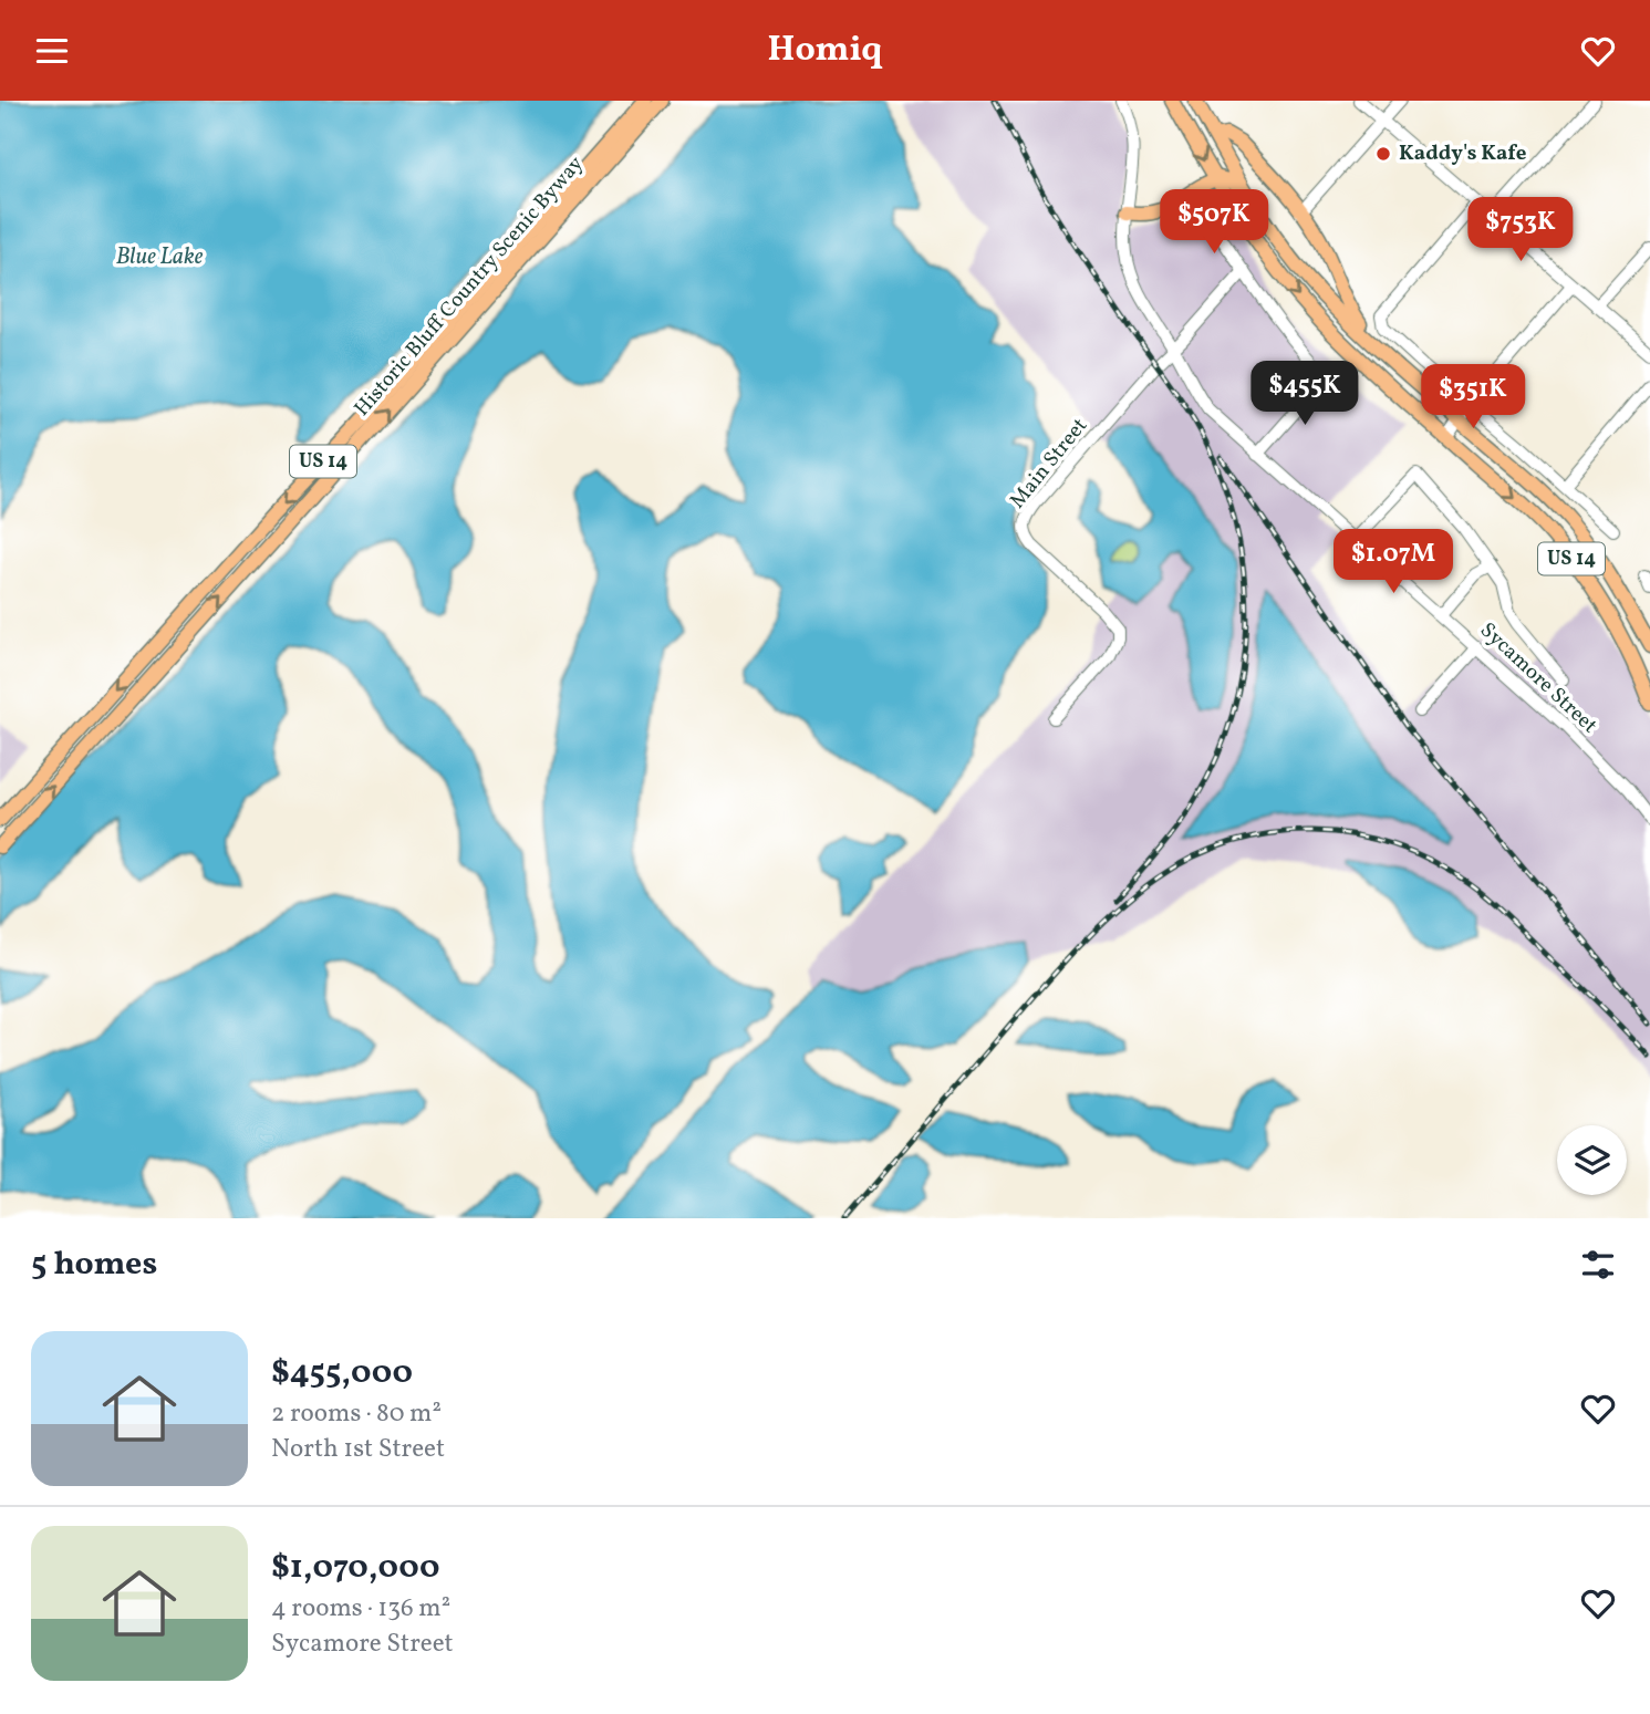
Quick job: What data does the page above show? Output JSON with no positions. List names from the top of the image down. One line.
{"streets":{"main road":["Historic Bluff Country Scenic Byway","US 14"],"street":["Main Street","Sycamore Street"]},"crossings":[["Main Street","Sycamore Street"]],"water":["Blue Lake"],"places":["Kaddy's Kafe"],"page":{"header":"Homiq","price":["$507K","$753K","$455K","$351K","$1.07M"],"heading":"5 homes","list":[{"name":"$455,000","note":"2 rooms · 80 m² · North 1st Street"},{"name":"$1,070,000","note":"4 rooms · 136 m² · Sycamore Street"}]}}
